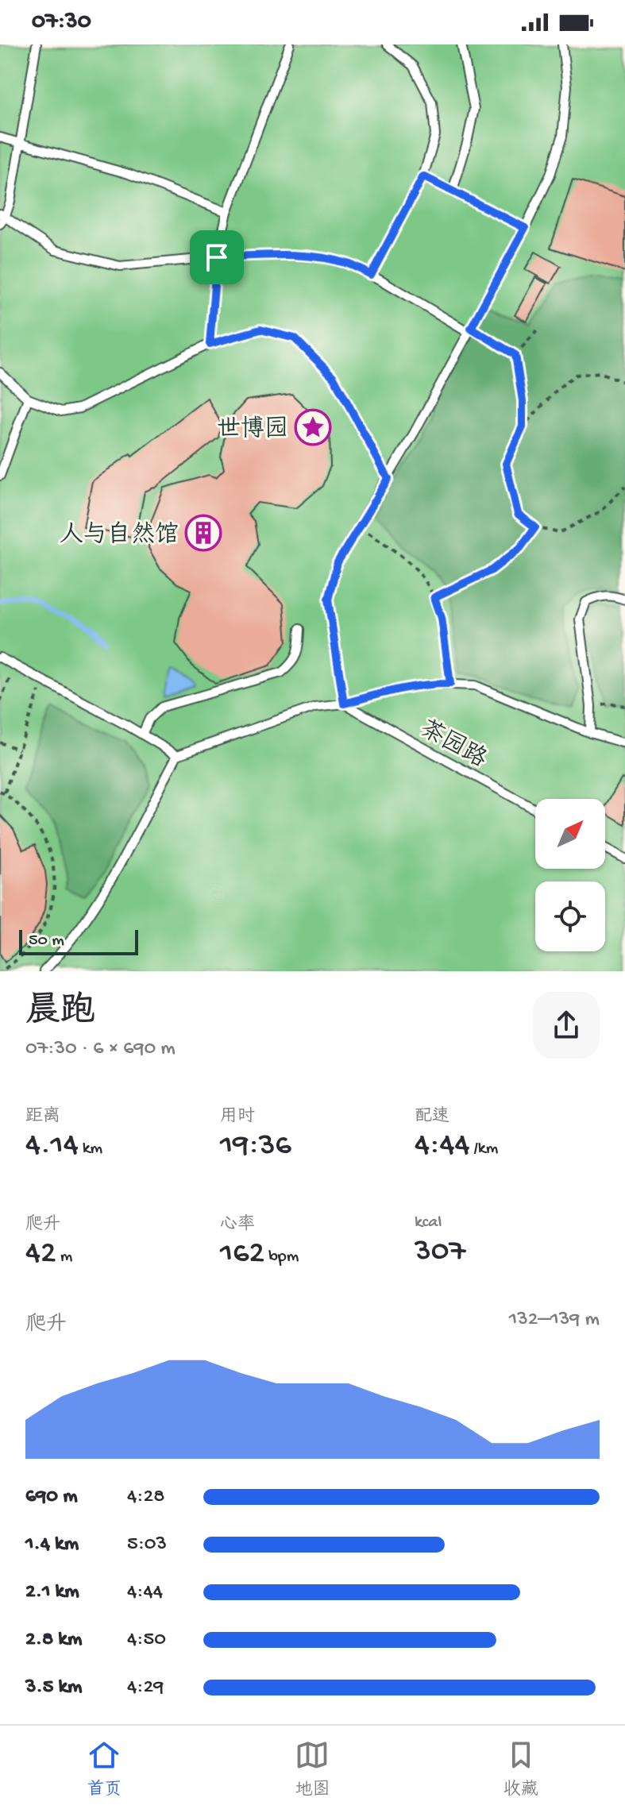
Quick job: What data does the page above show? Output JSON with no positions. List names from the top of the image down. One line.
{"streets":{"lane":["茶园路"]},"places":{"place":["世博园"],"building":["人与自然馆"]},"scale_bar":"50 m","north":"top right","page":{"status":"07:30","scale":"50 m","heading":["晨跑","07:30 · 6 × 690 m"],"stats":[["距离","4.14 km"],["用时","19:36"],["配速","4:44 /km"],["爬升","42 m"],["心率","162 bpm"],["kcal","307"]],"chart":["爬升","132–139 m"],"list":[{"name":"690 m","note":"4:28"},{"name":"1.4 km","note":"5:03"},{"name":"2.1 km","note":"4:44"},{"name":"2.8 km","note":"4:50"},{"name":"3.5 km","note":"4:29"}],"tabs":["首页","地图","收藏"]}}
